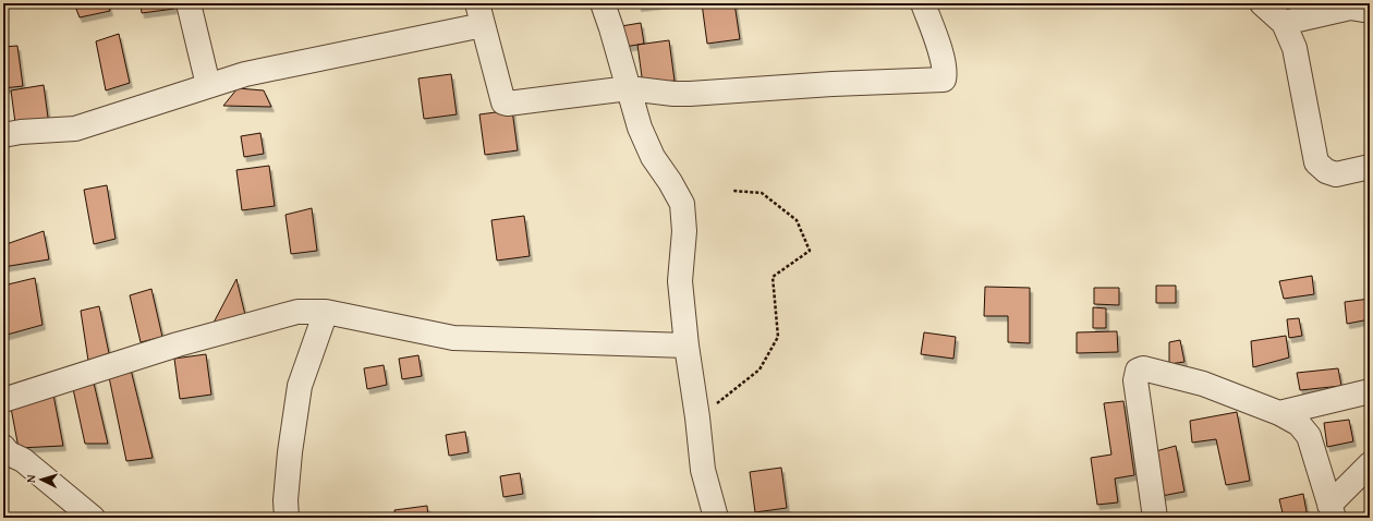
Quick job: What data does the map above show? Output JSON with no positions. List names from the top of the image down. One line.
{"north":"left"}
